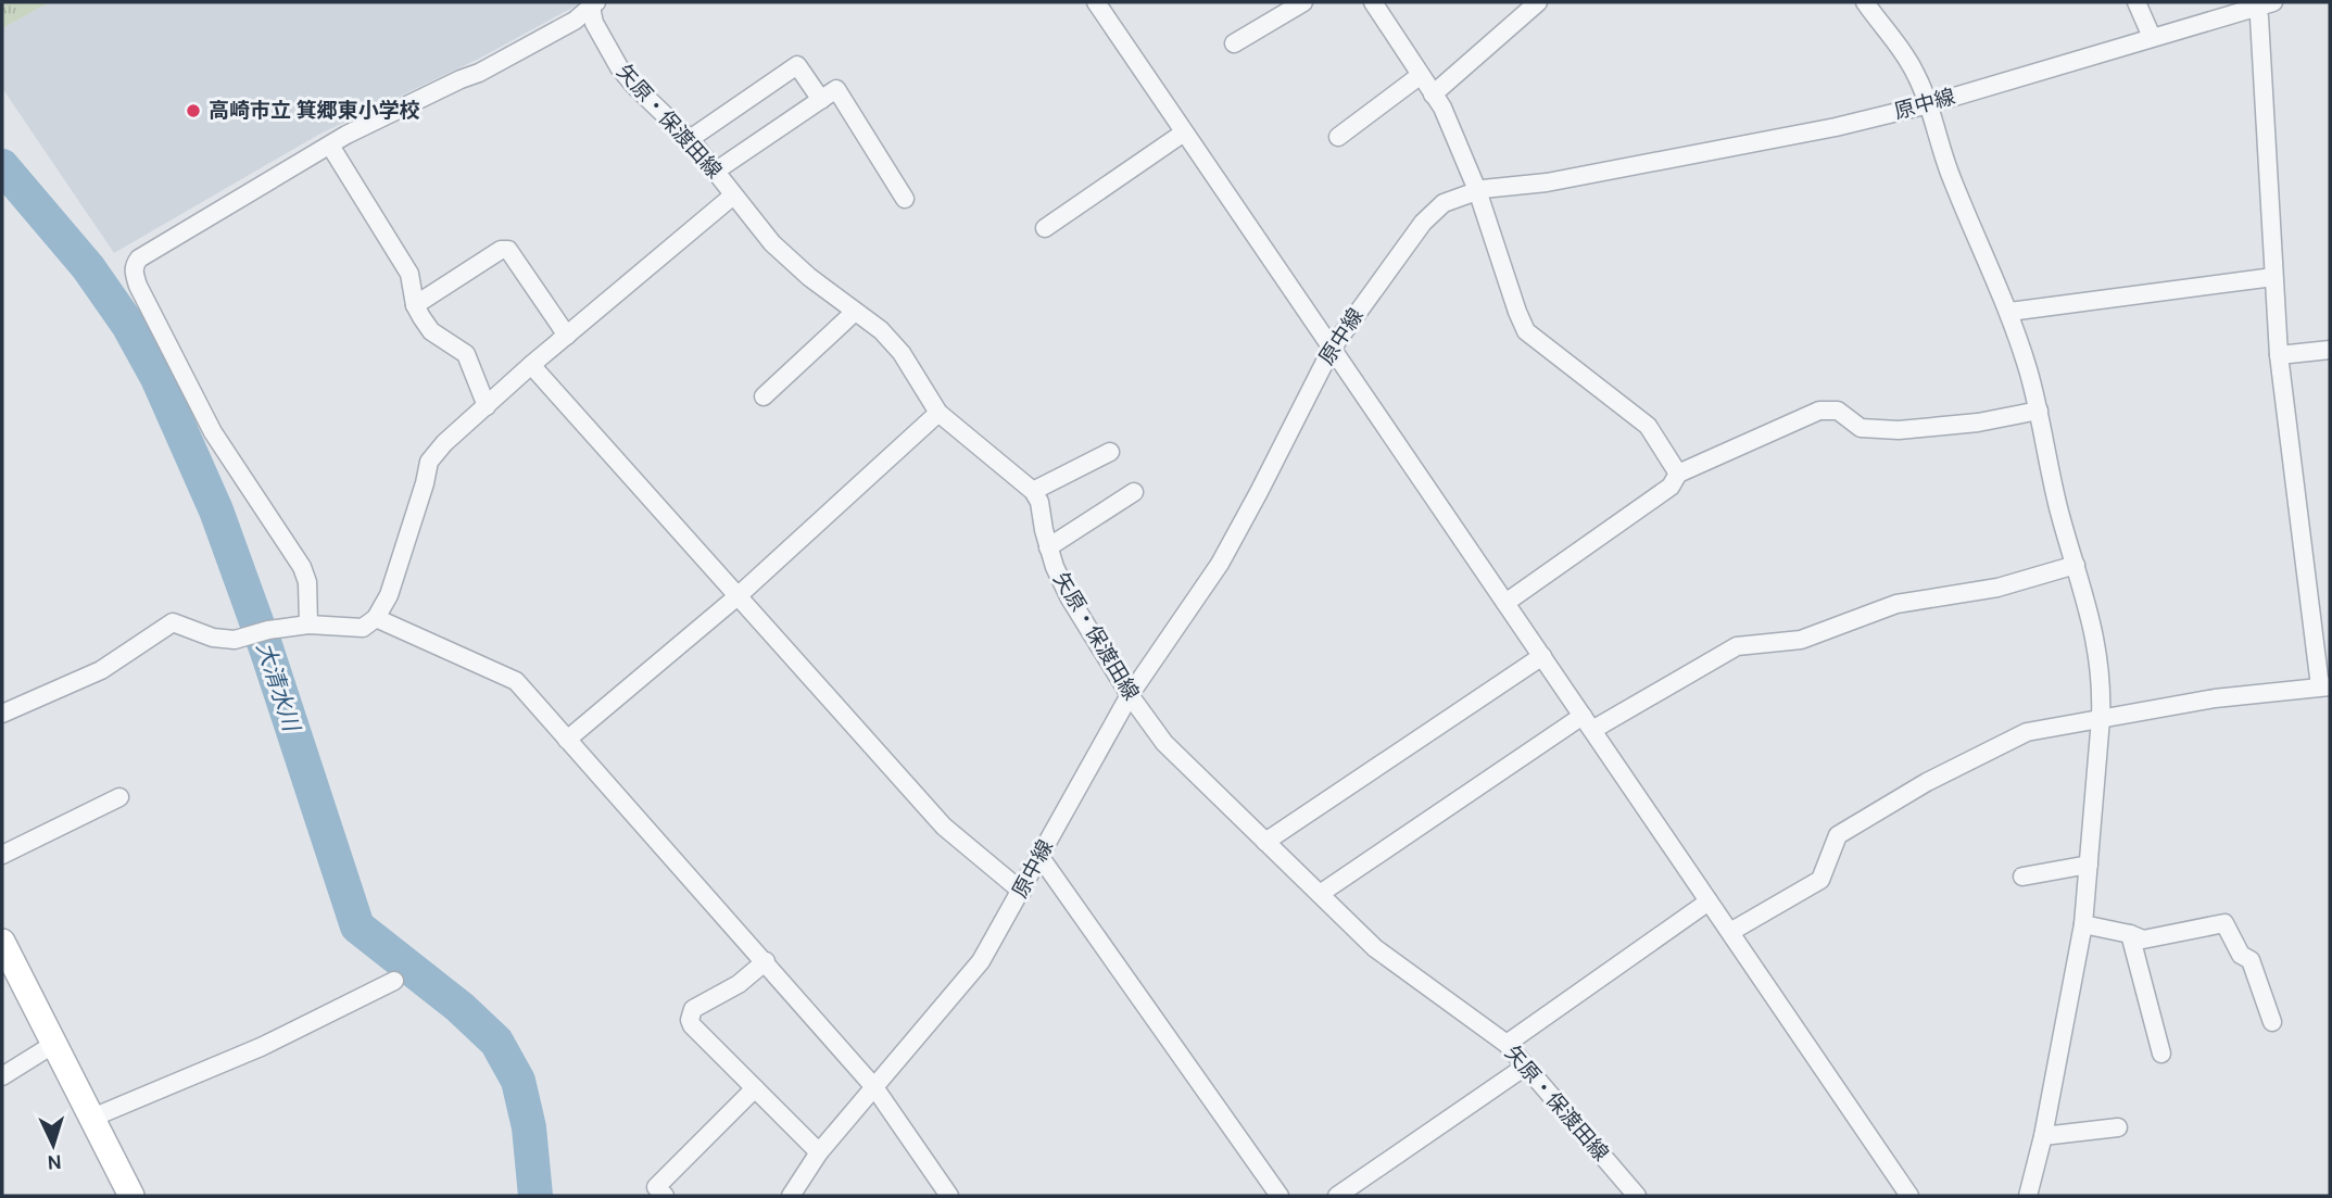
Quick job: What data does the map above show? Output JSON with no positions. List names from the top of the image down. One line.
{"streets":{"street":["原中線","矢原・保渡田線"]},"crossings":[["原中線","矢原・保渡田線"]],"water":["大清水川"],"places":["高崎市立 箕郷東小学校"],"north":"bottom"}
